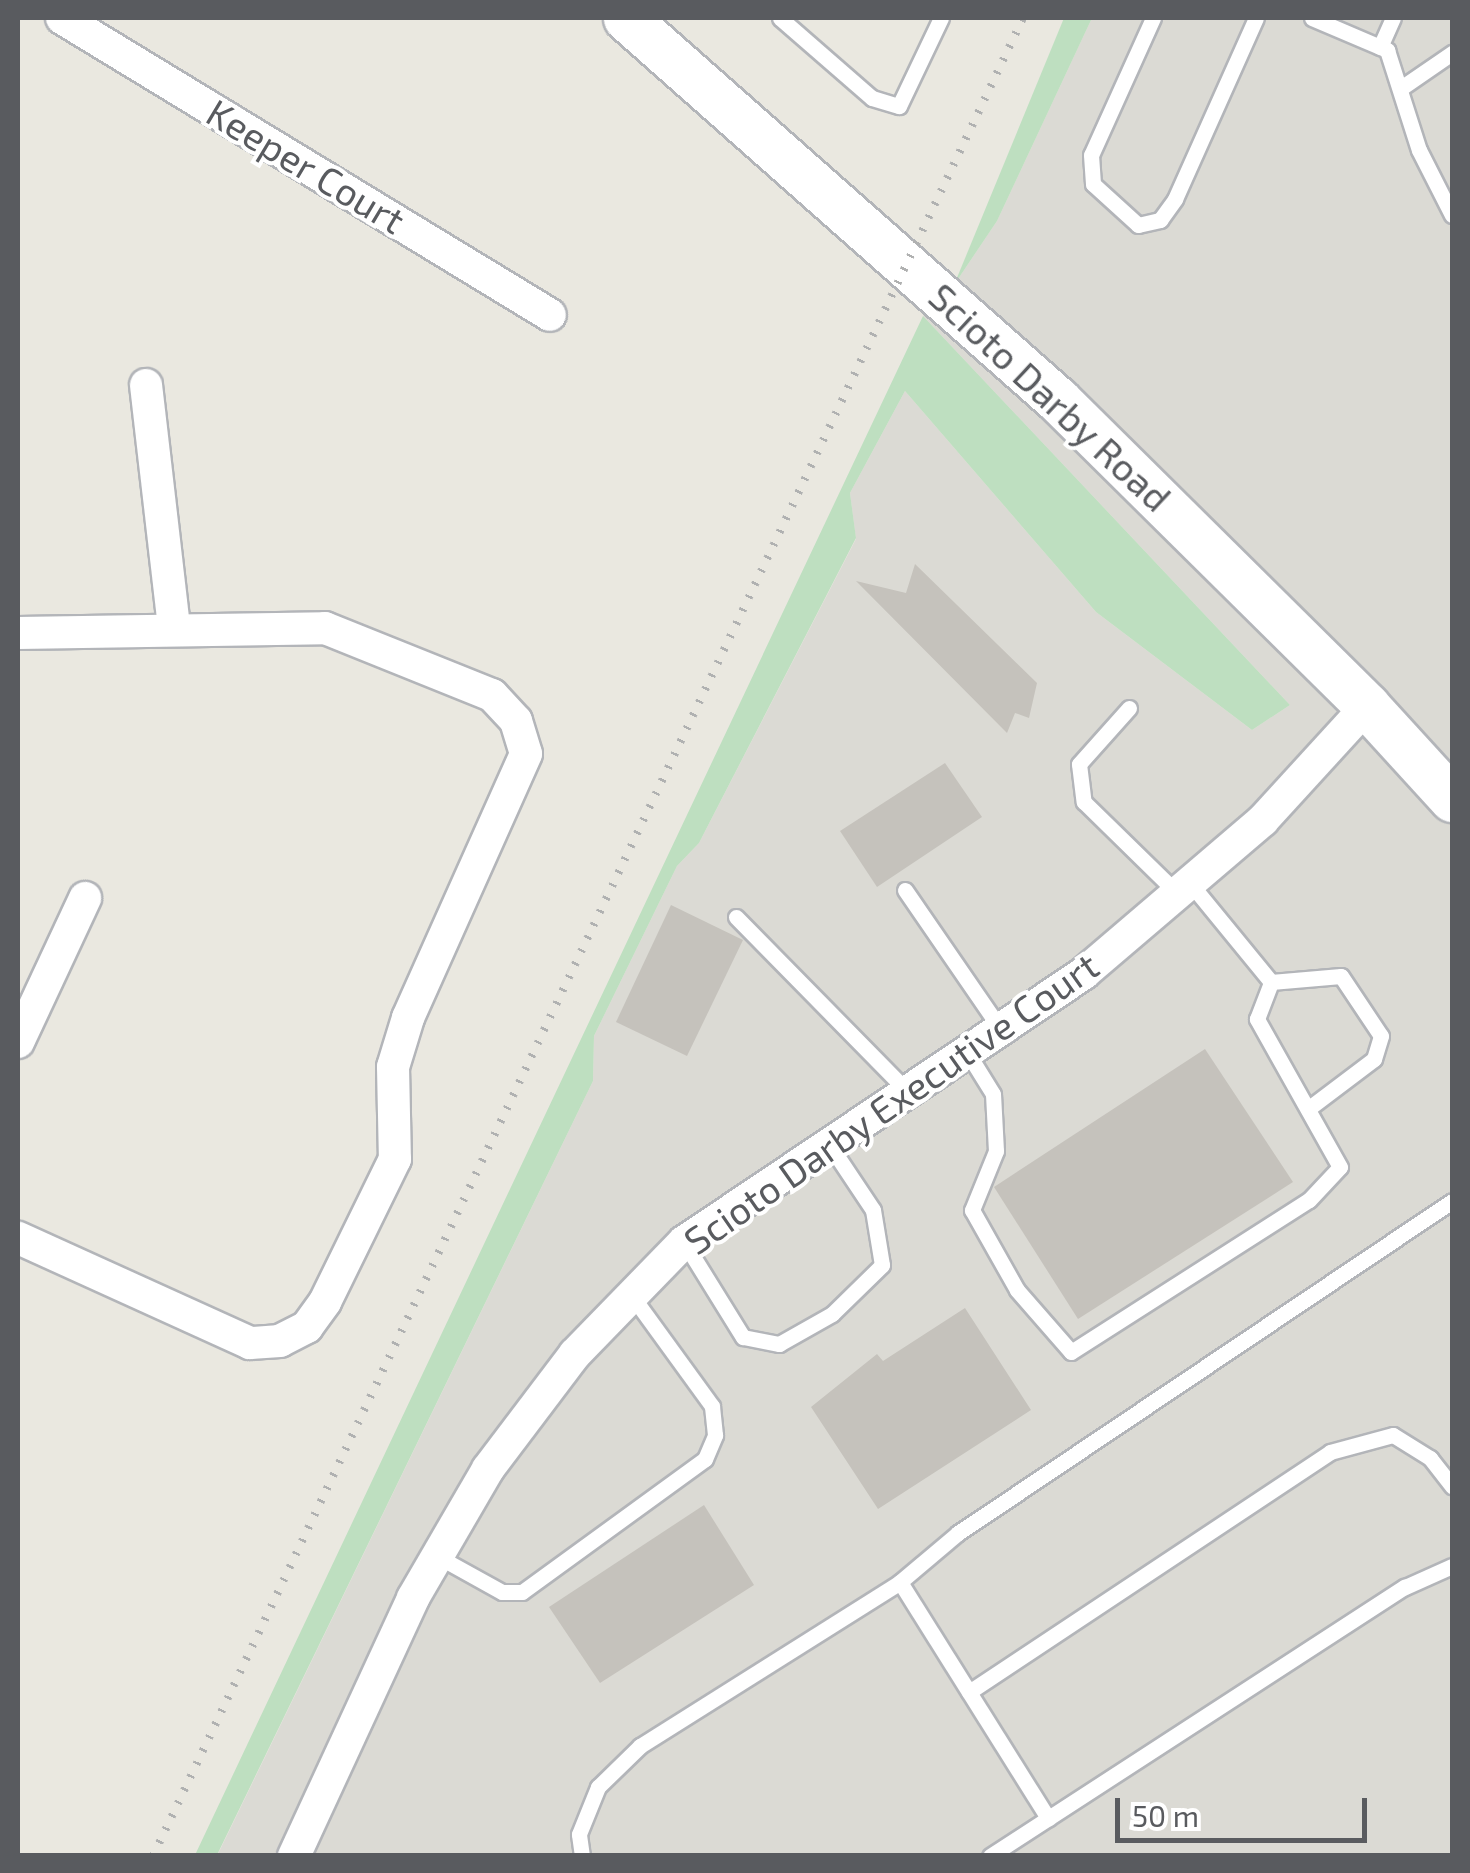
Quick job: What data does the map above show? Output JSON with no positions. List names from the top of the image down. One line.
{"streets":{"main road":["Scioto Darby Road"],"street":["Keeper Court","Scioto Darby Executive Court"]},"crossings":[["Scioto Darby Road","Scioto Darby Executive Court"]],"scale_bar":"50 m"}
